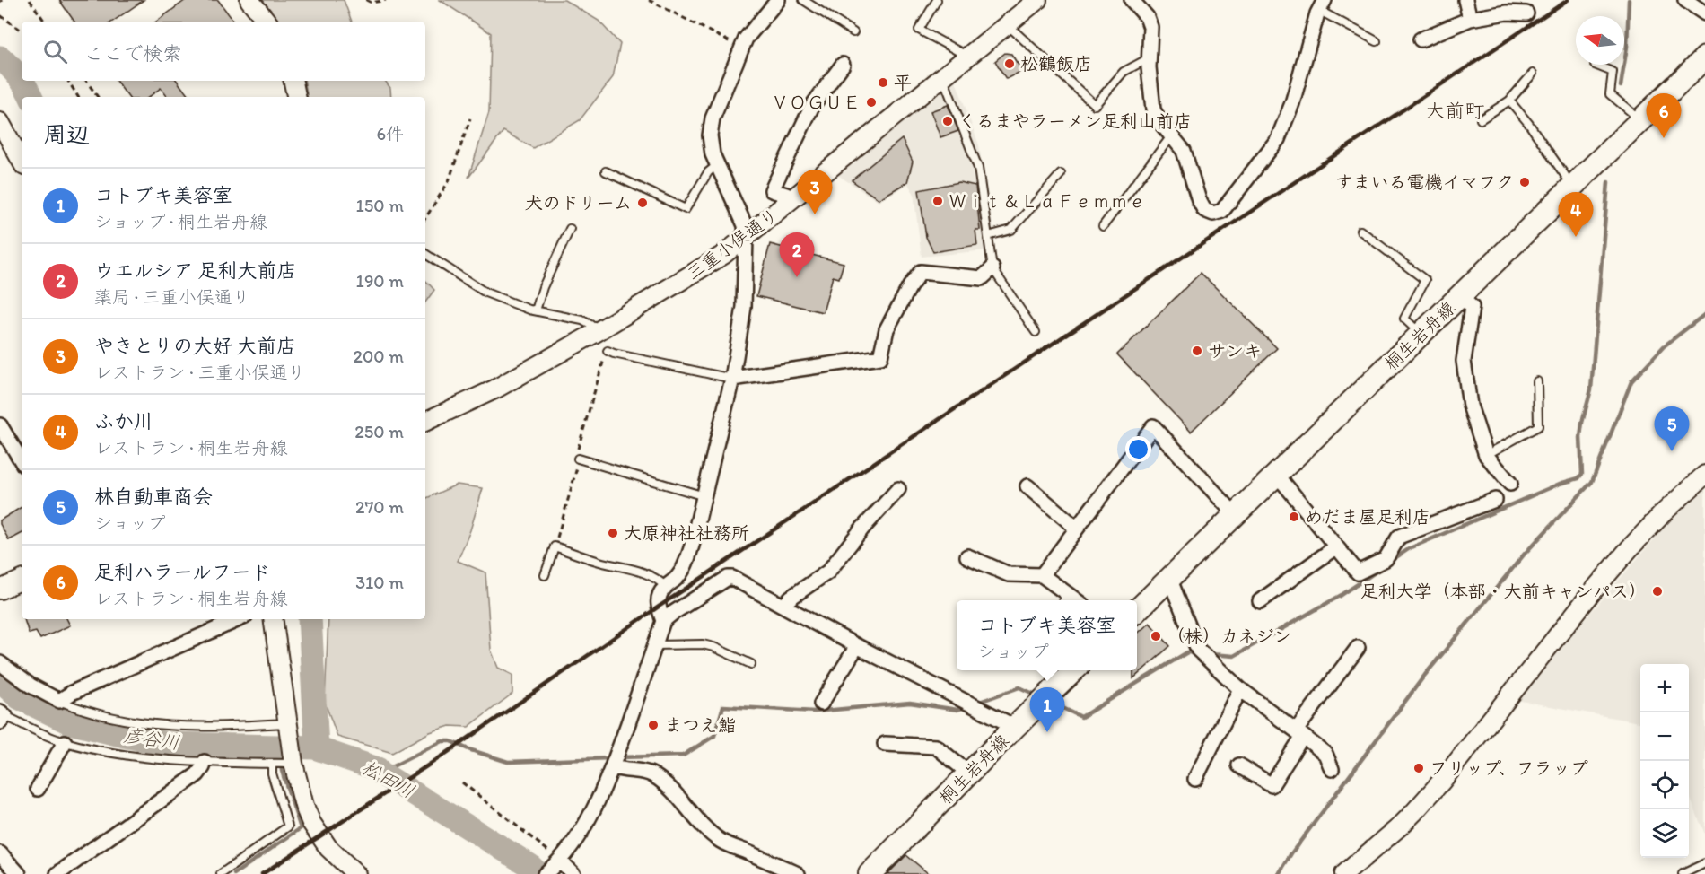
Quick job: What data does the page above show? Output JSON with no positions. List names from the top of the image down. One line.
{"streets":{"main road":["桐生岩舟線"],"street":["三重小俣通り"]},"districts":["大前町"],"water":["彦谷川","松田川"],"places":["松鶴飯店","平","ＶＯＧＵＥ","くるまやラーメン足利山前店","すまいる電機イマフク","Ｗｉｔ＆ＬａＦｅｍｍｅ","犬のドリーム","サンキ","めだま屋足利店","大原神社社務所","足利大学（本部・大前キャンパス）","（株）カネジン","まつえ鮨","フリップ、フラップ"],"north":"left","page":{"search":"ここで検索","pins":["6","3","4","2","5","1"],"heading":["周辺","6件"],"list":[{"mark":"1","name":"コトブキ美容室","note":"ショップ · 桐生岩舟線","value":"150 m"},{"mark":"2","name":"ウエルシア 足利大前店","note":"薬局 · 三重小俣通り","value":"190 m"},{"mark":"3","name":"やきとりの大好 大前店","note":"レストラン · 三重小俣通り","value":"200 m"},{"mark":"4","name":"ふか川","note":"レストラン · 桐生岩舟線","value":"250 m"},{"mark":"5","name":"林自動車商会","note":"ショップ","value":"270 m"},{"mark":"6","name":"足利ハラールフード","note":"レストラン · 桐生岩舟線","value":"310 m"}],"popup":["コトブキ美容室","ショップ"],"map_buttons":["+","−"]}}
